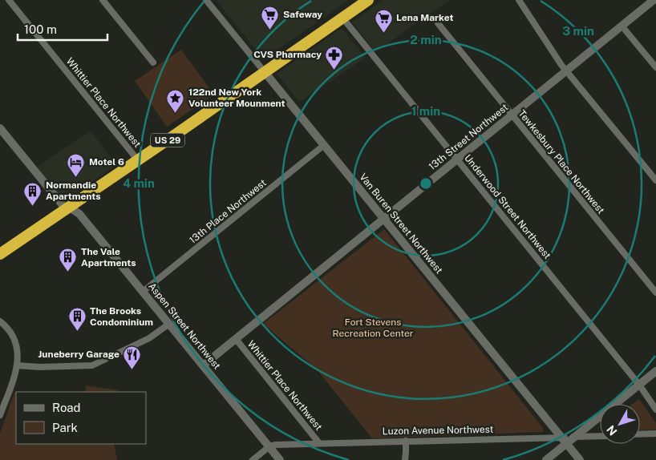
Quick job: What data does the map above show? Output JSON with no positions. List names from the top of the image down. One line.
{"streets":{"highway":["US 29"],"street":["Whittier Place Northwest","13th Street Northwest","Tewkesbury Place Northwest","Underwood Street Northwest","13th Place Northwest","Van Buren Street Northwest","Aspen Street Northwest","Luzon Avenue Northwest"]},"crossings":[["Whittier Place Northwest","13th Street Northwest"],["Whittier Place Northwest","US 29"],["Whittier Place Northwest","Luzon Avenue Northwest"],["13th Street Northwest","Tewkesbury Place Northwest"],["13th Street Northwest","Underwood Street Northwest"],["13th Street Northwest","Van Buren Street Northwest"],["13th Street Northwest","Aspen Street Northwest"],["US 29","Underwood Street Northwest"],["US 29","Van Buren Street Northwest"],["US 29","Aspen Street Northwest"],["13th Place Northwest","Van Buren Street Northwest"],["13th Place Northwest","Aspen Street Northwest"],["Van Buren Street Northwest","Luzon Avenue Northwest"],["Aspen Street Northwest","Luzon Avenue Northwest"]],"parks":["Fort Stevens Recreation Center"],"places":{"supermarket":["Safeway","Lena Market"],"pharmacy":["CVS Pharmacy"],"place":["122nd New York Volunteer Mounment"],"hotel":["Motel 6"],"building":["Normandie Apartments","The Vale Apartments","The Brooks Condominium"],"restaurant":["Juneberry Garage"]},"legend":["Road","Park"],"scale_bar":"100 m","north":"bottom left","rings":["3 min","2 min","1 min","4 min"]}
